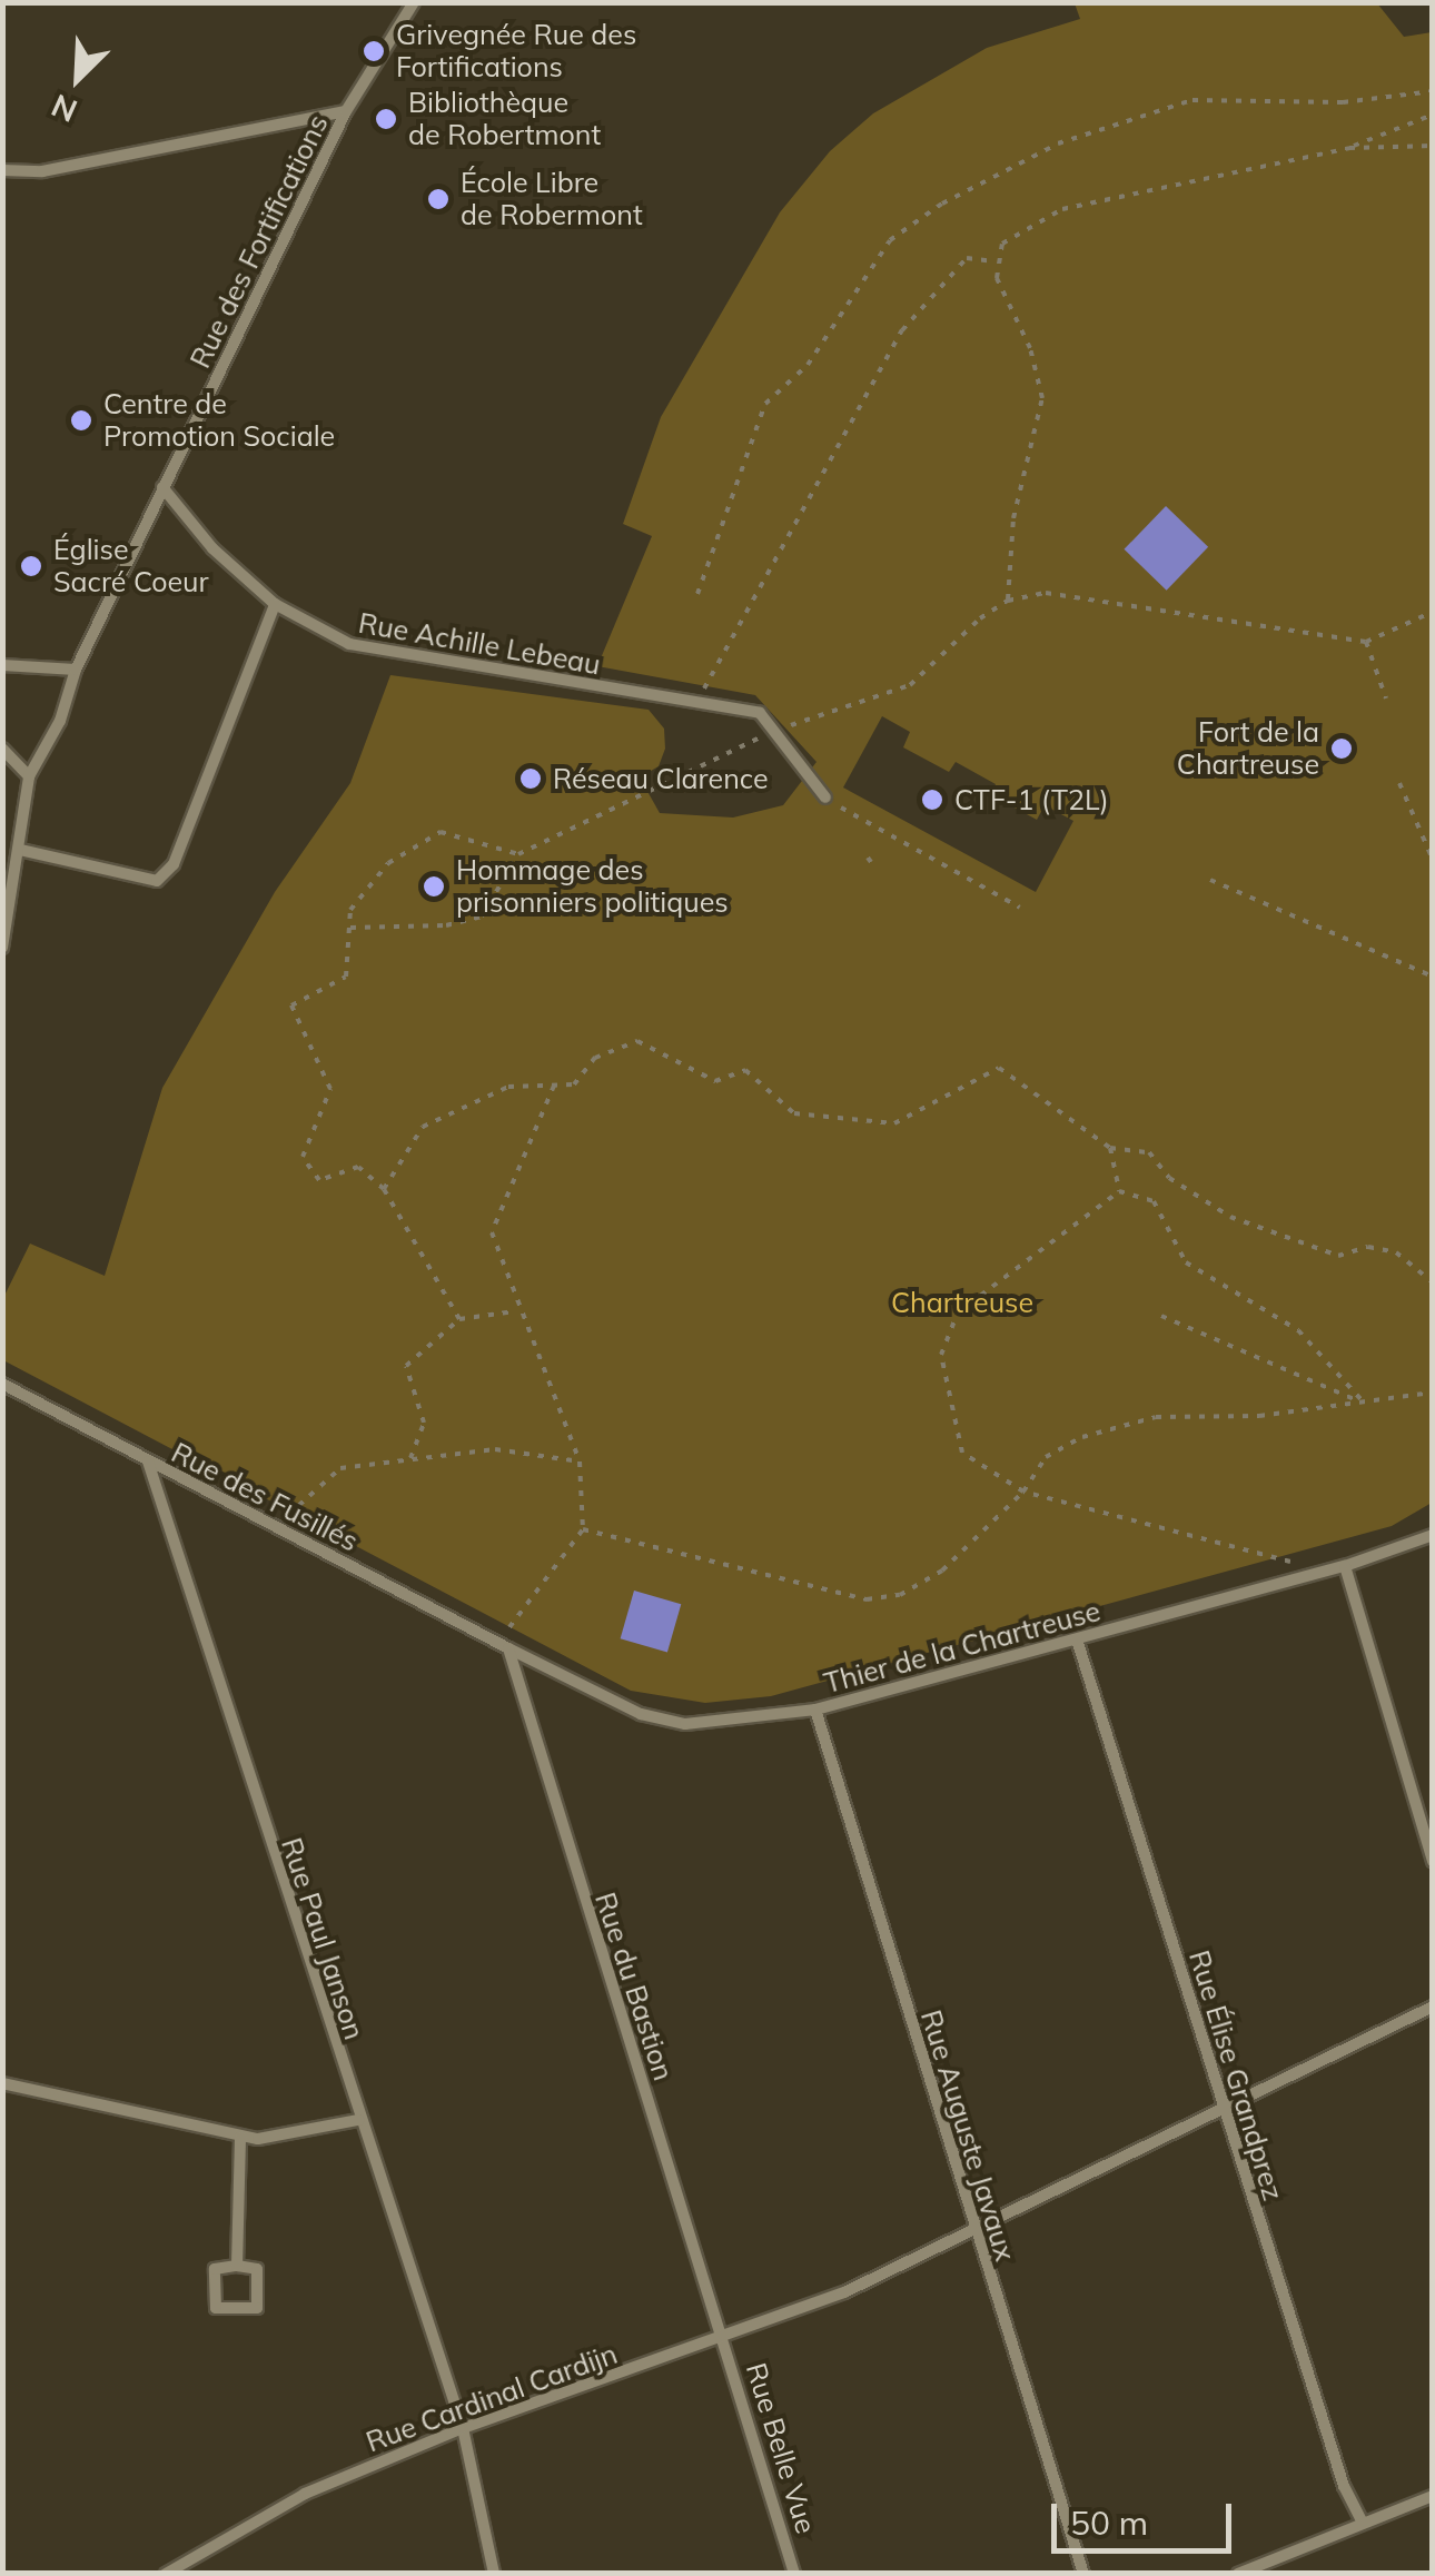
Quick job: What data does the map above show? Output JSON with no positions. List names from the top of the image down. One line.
{"streets":{"street":["Rue des Fortifications","Rue Achille Lebeau","Rue des Fusillés","Thier de la Chartreuse","Rue Paul Janson","Rue du Bastion","Rue Élise Grandprez","Rue Auguste Javaux","Rue Cardinal Cardijn","Rue Belle Vue"]},"crossings":[["Rue des Fortifications","Rue Achille Lebeau"],["Rue des Fusillés","Thier de la Chartreuse"],["Rue des Fusillés","Rue Paul Janson"],["Rue des Fusillés","Rue du Bastion"],["Thier de la Chartreuse","Rue du Bastion"],["Thier de la Chartreuse","Rue Élise Grandprez"],["Thier de la Chartreuse","Rue Auguste Javaux"],["Rue Paul Janson","Rue Cardinal Cardijn"],["Rue du Bastion","Rue Cardinal Cardijn"],["Rue du Bastion","Rue Belle Vue"],["Rue Élise Grandprez","Rue Cardinal Cardijn"],["Rue Auguste Javaux","Rue Cardinal Cardijn"],["Rue Cardinal Cardijn","Rue Belle Vue"]],"parks":["Chartreuse"],"places":["Grivegnée Rue des Fortifications","Bibliothèque de Robertmont","École Libre de Robermont","Centre de Promotion Sociale","Église Sacré Coeur","Fort de la Chartreuse","Réseau Clarence","CTF-1 (T2L)","Hommage des prisonniers politiques"],"scale_bar":"50 m","north":"bottom left"}
